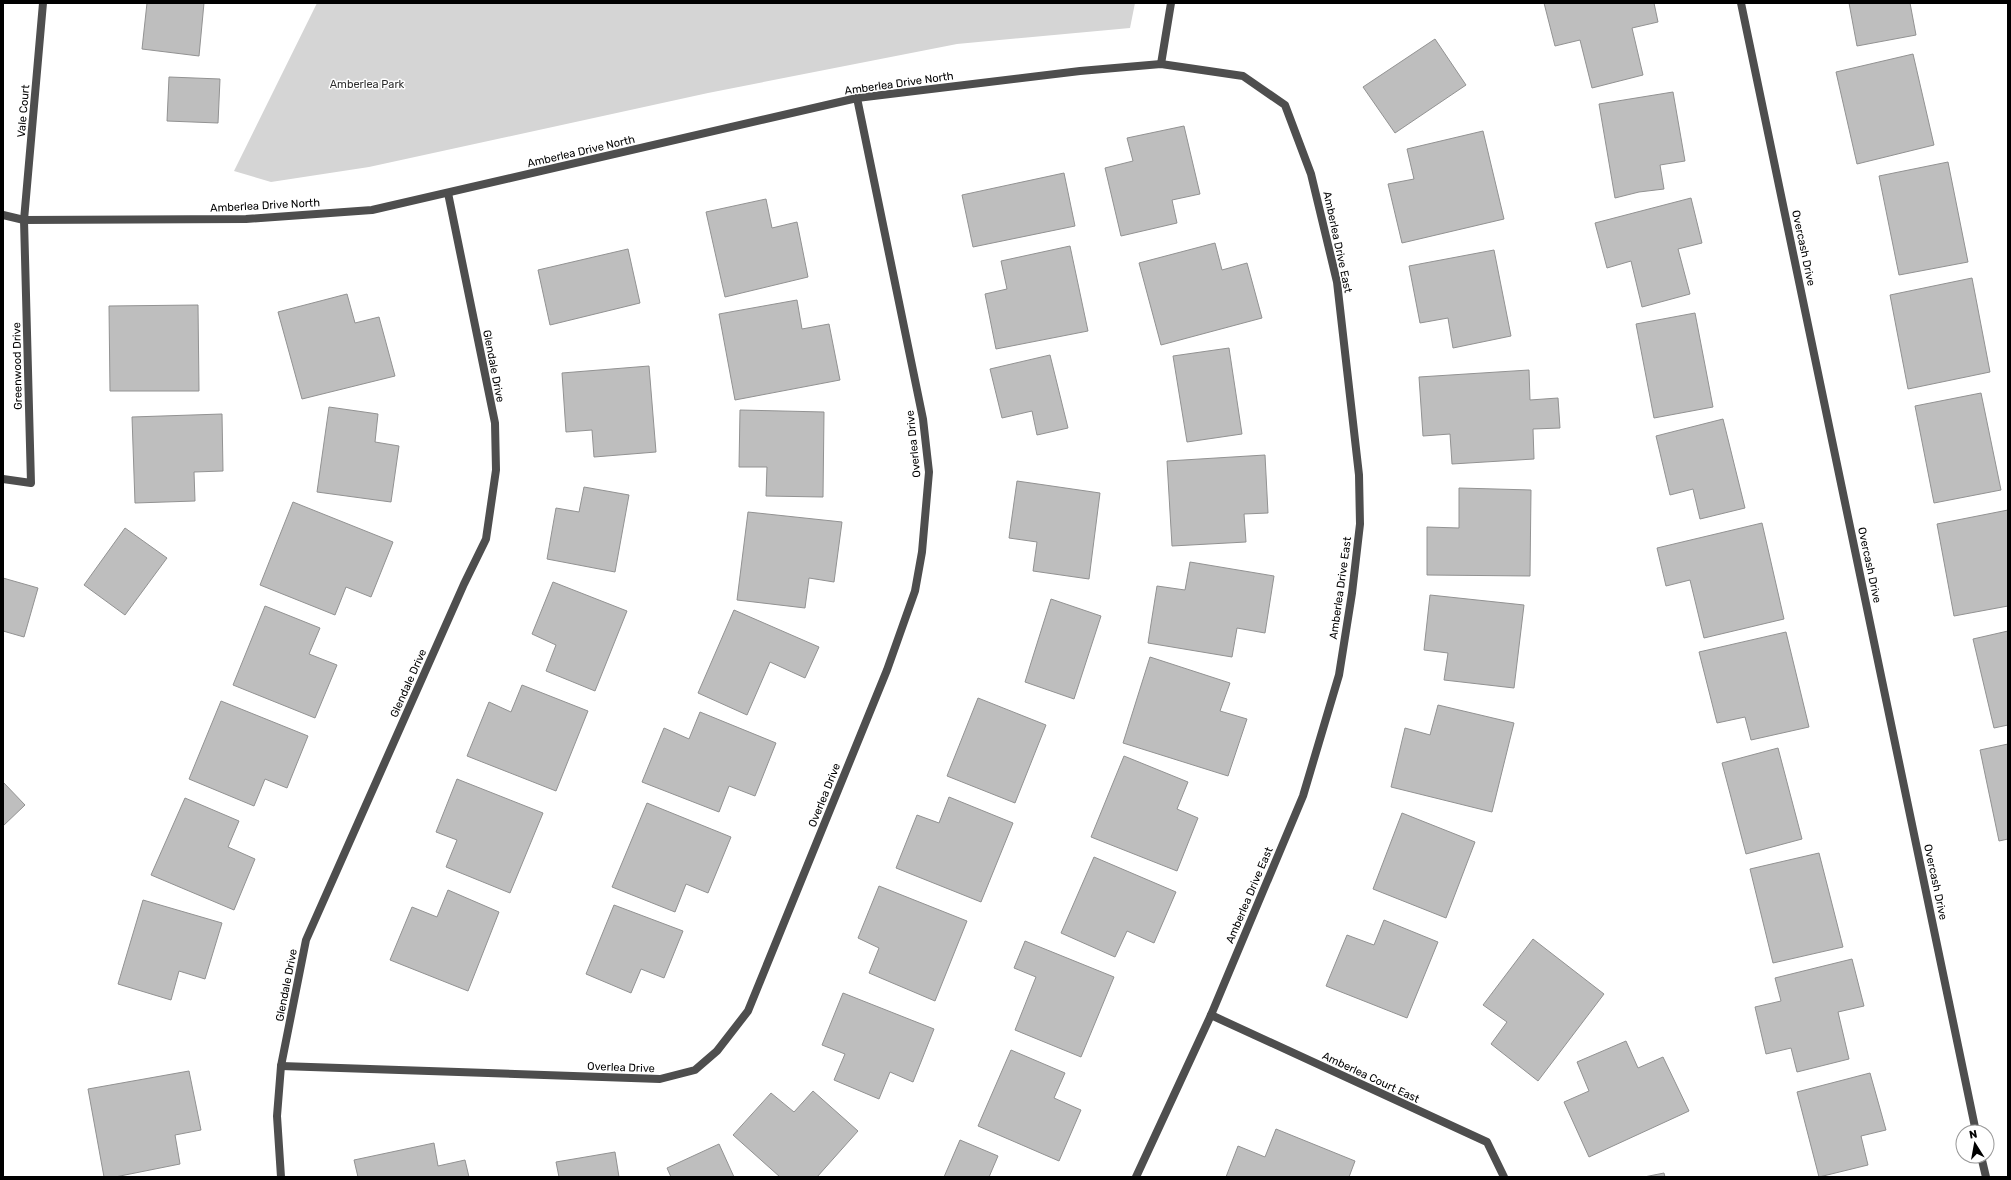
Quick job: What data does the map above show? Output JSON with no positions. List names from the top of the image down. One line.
{"streets":{"street":["Amberlea Drive North","Vale Court","Amberlea Drive East","Overcash Drive","Greenwood Drive","Glendale Drive","Overlea Drive","Amberlea Court East"]},"crossings":[["Amberlea Drive North","Vale Court"],["Amberlea Drive North","Amberlea Drive East"],["Amberlea Drive North","Greenwood Drive"],["Amberlea Drive North","Glendale Drive"],["Amberlea Drive North","Overlea Drive"],["Vale Court","Greenwood Drive"],["Amberlea Drive East","Amberlea Court East"],["Glendale Drive","Overlea Drive"]],"parks":["Amberlea Park"],"north":"top"}
